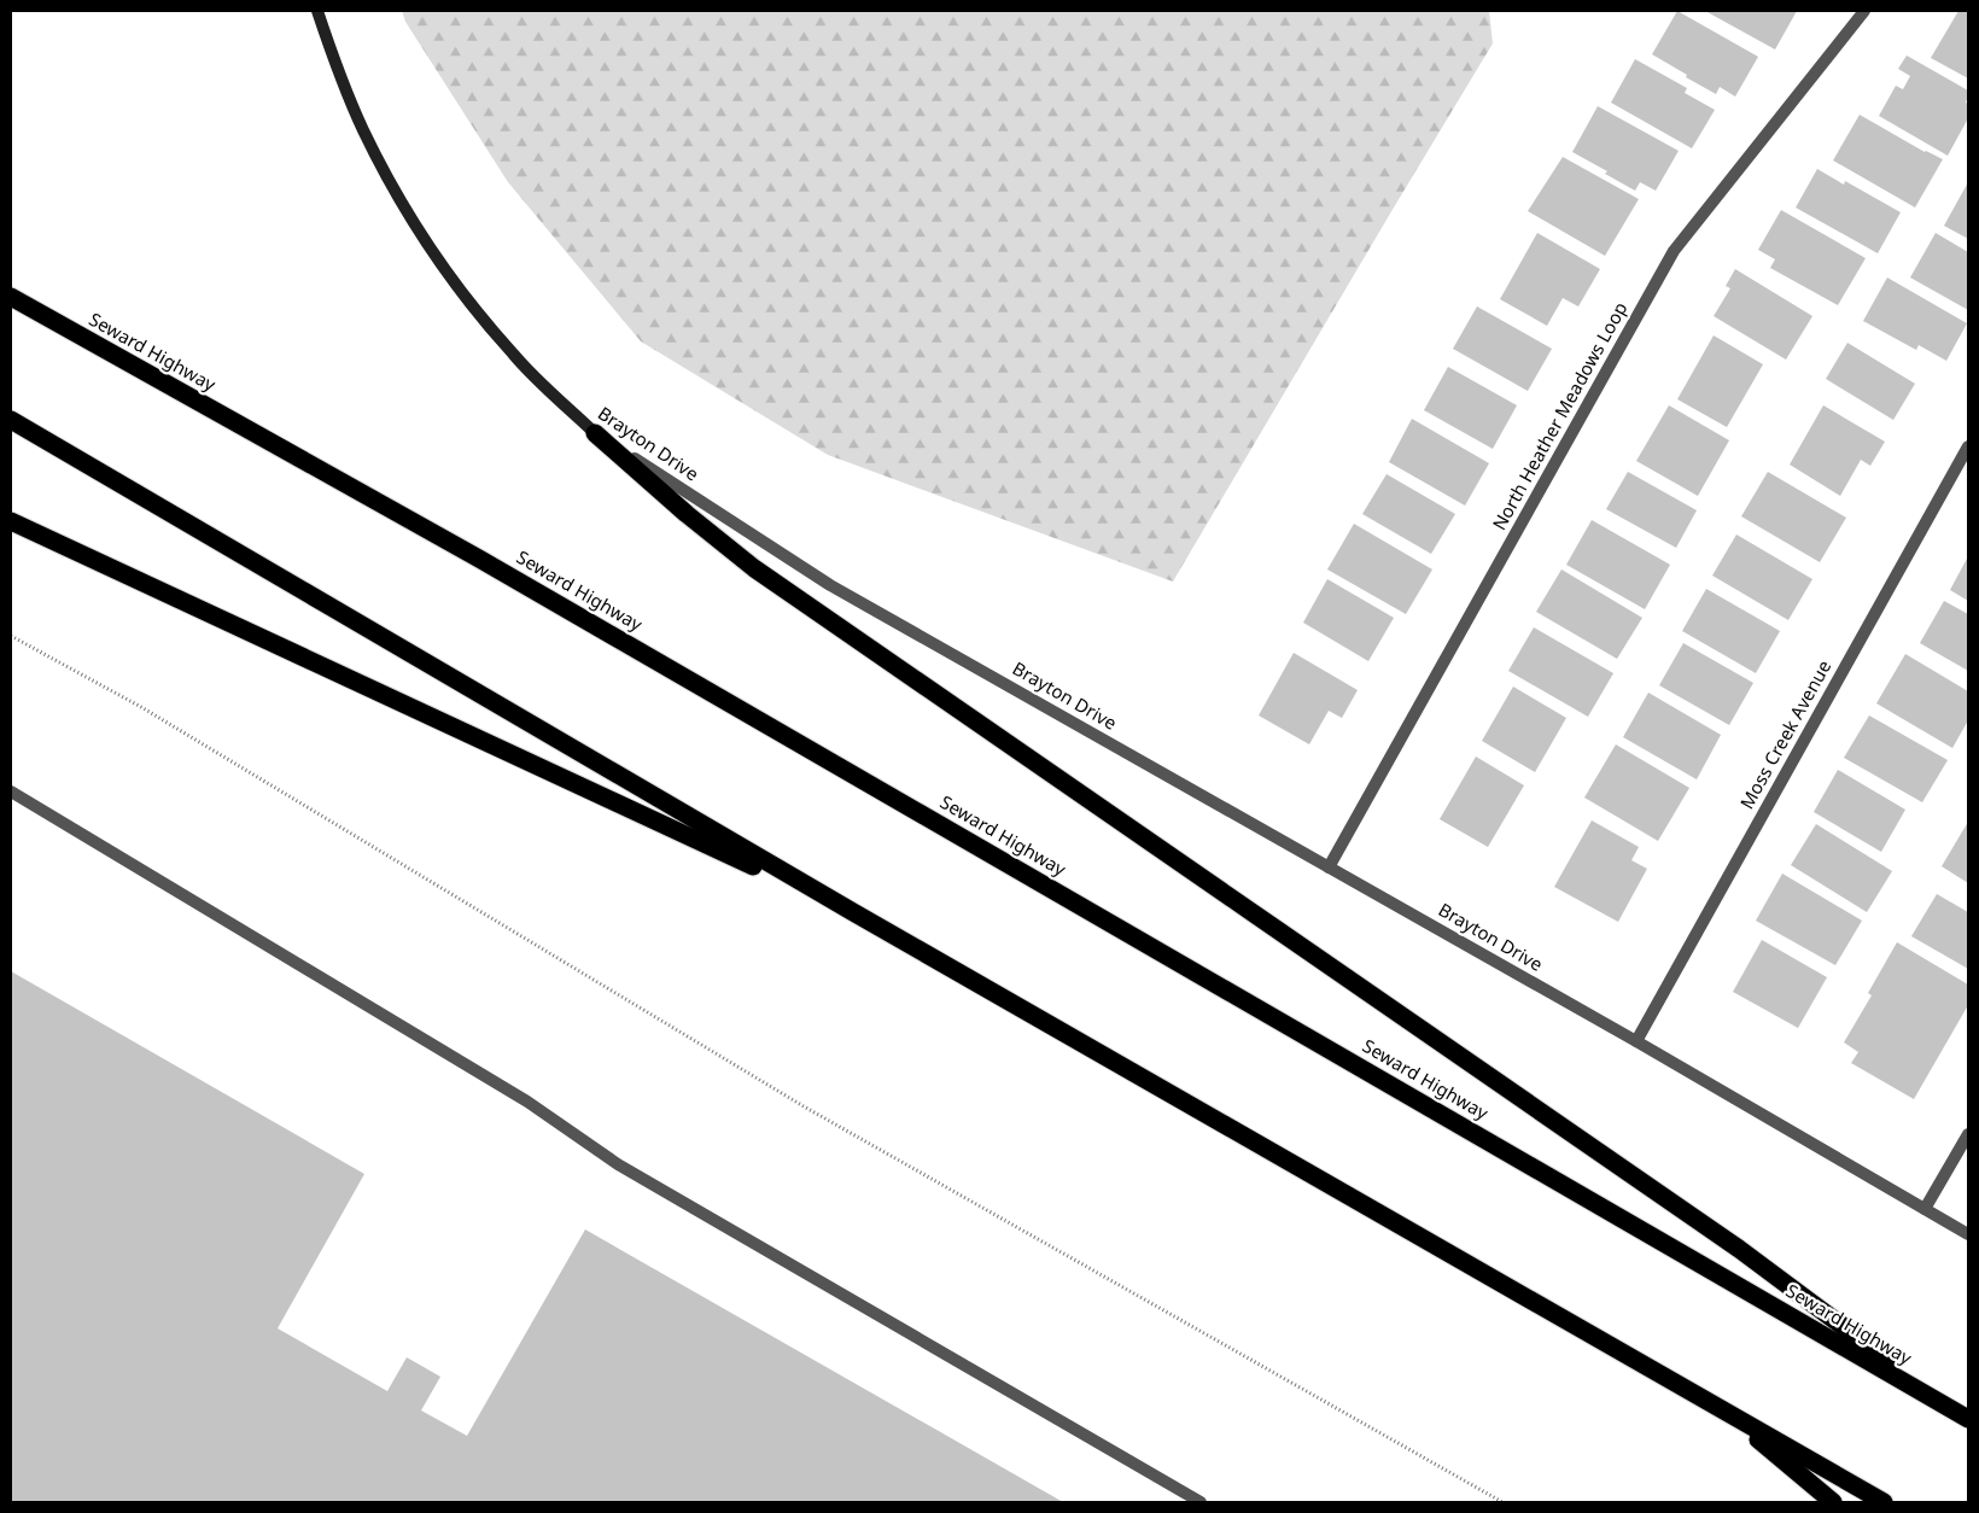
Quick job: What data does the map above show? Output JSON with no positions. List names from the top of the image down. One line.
{"streets":{"highway":["Seward Highway"],"main road":["Brayton Drive"],"street":["North Heather Meadows Loop","Moss Creek Avenue"]},"crossings":[["North Heather Meadows Loop","Brayton Drive"],["Brayton Drive","Moss Creek Avenue"]]}
